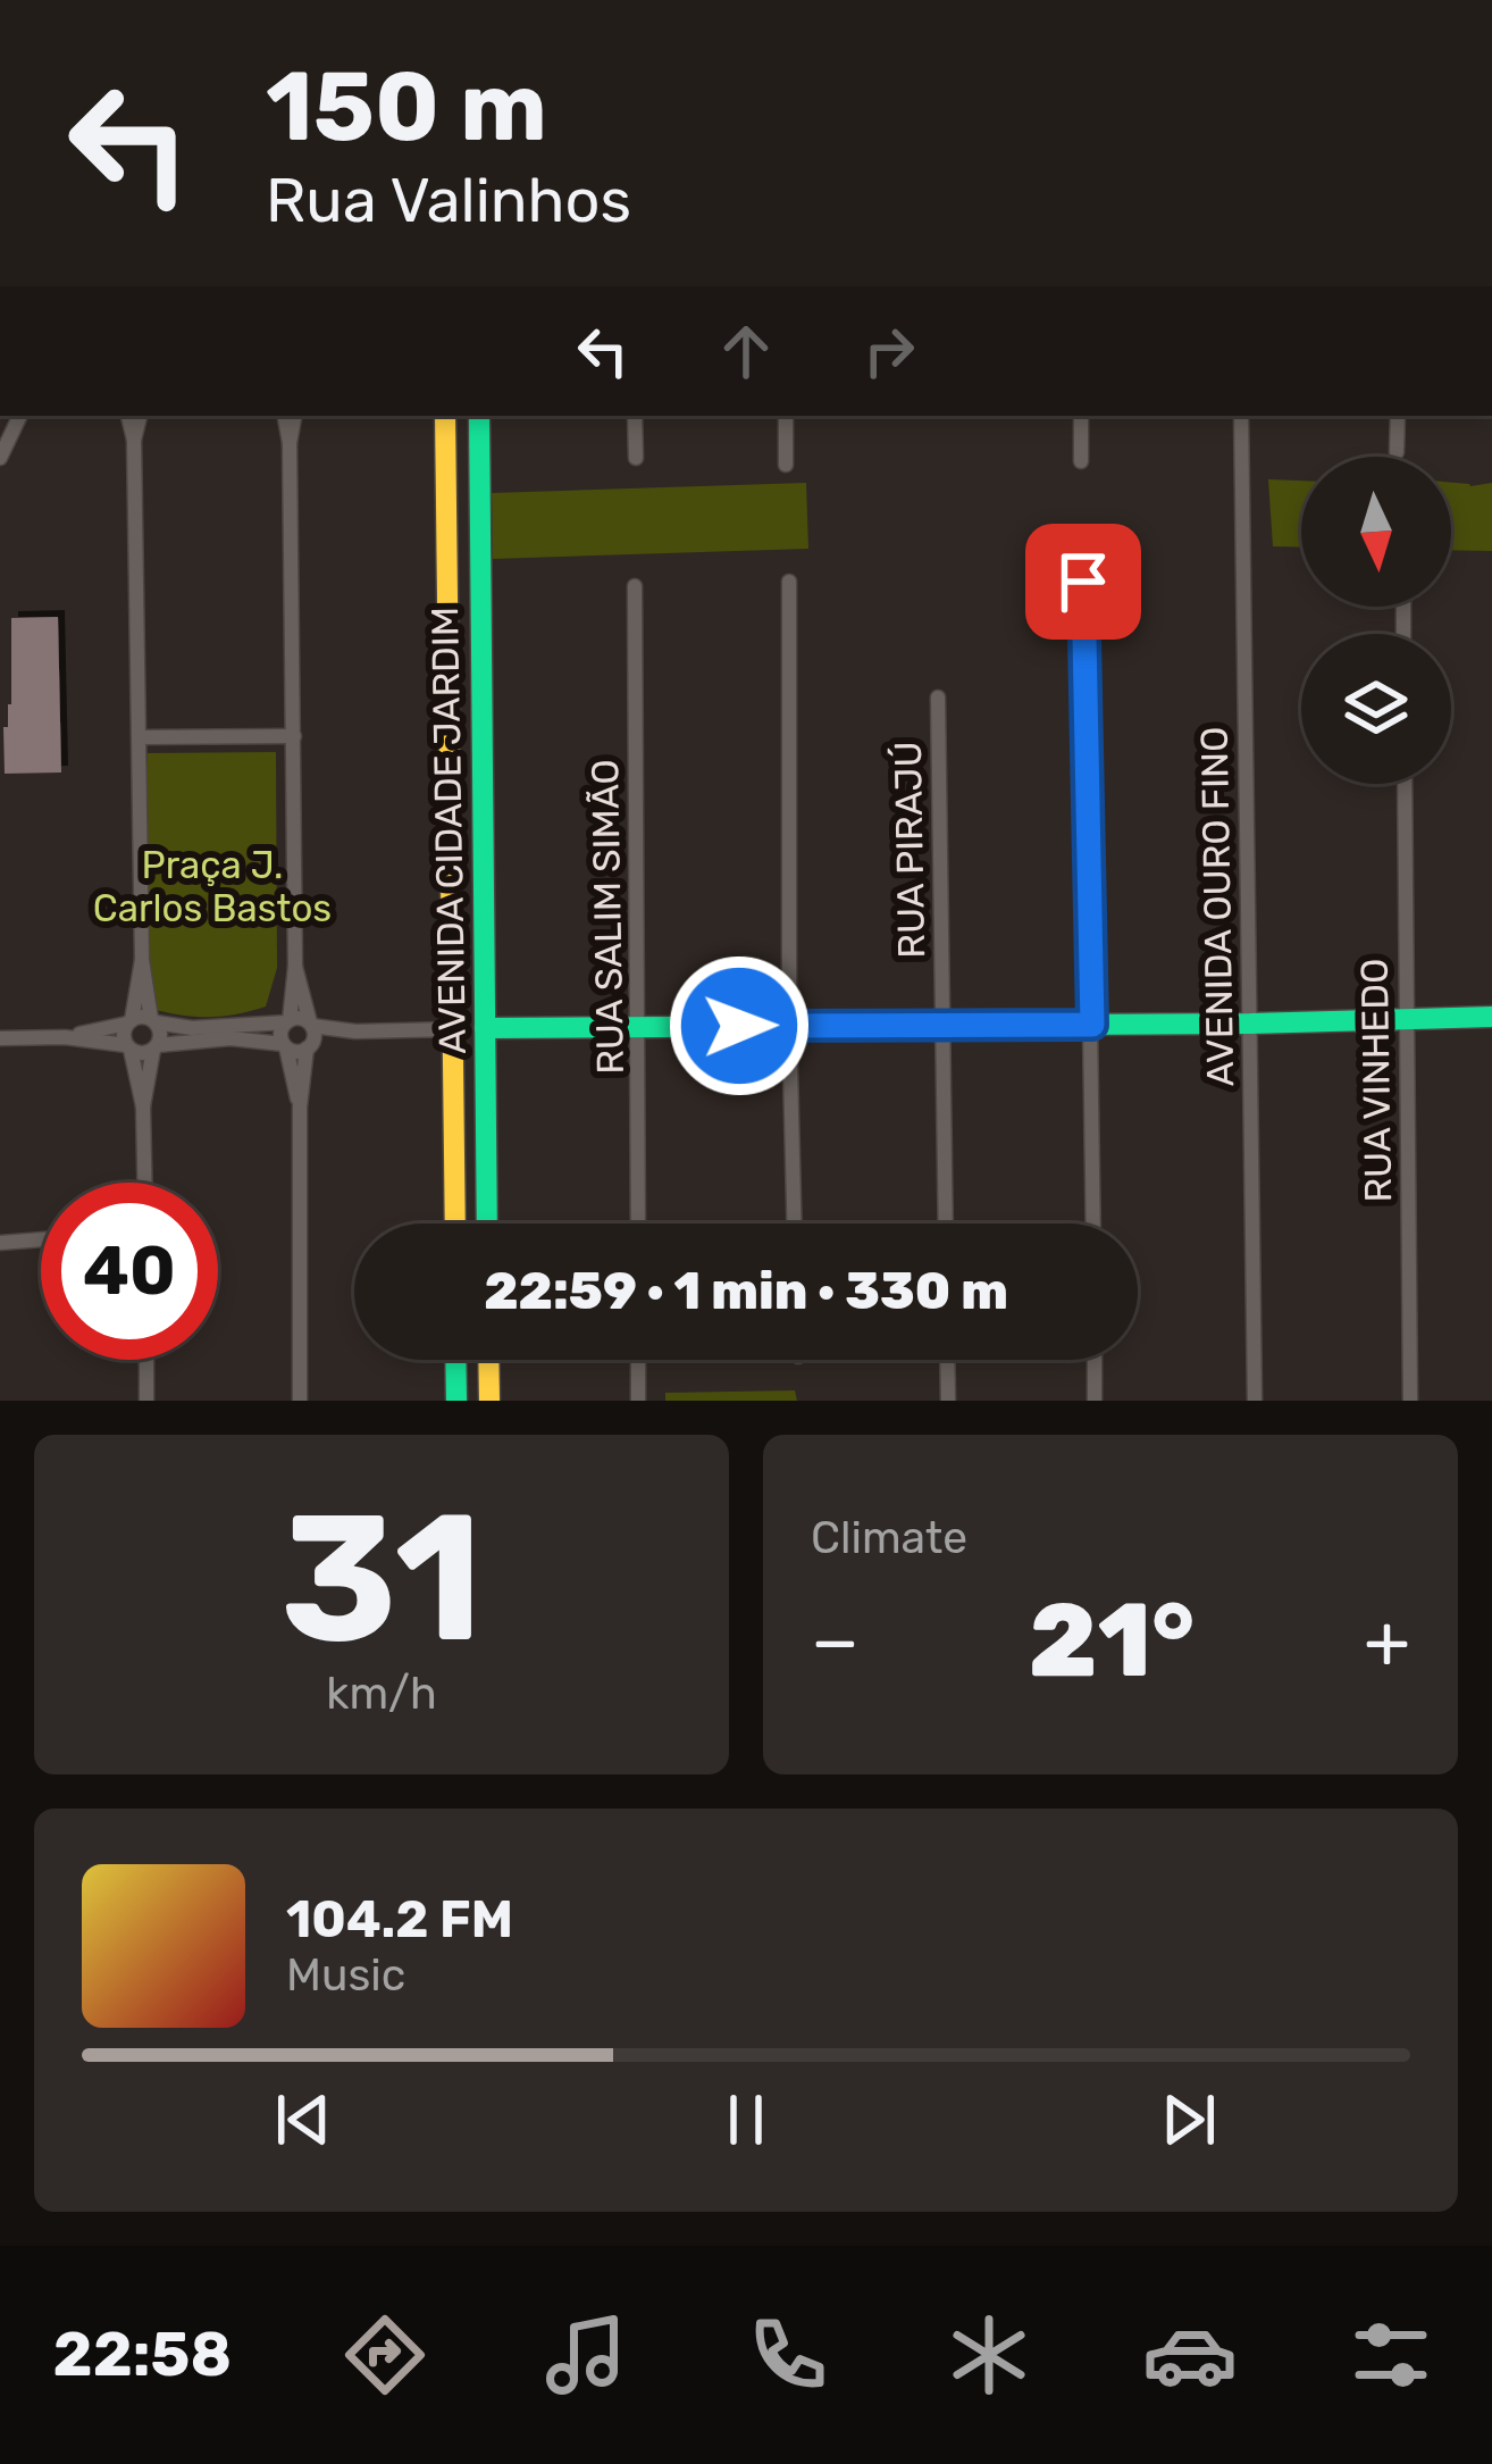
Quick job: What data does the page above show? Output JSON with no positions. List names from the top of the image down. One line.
{"streets":{"main road":["AVENIDA CIDADE JARDIM"],"street":["RUA PIRAJÚ","AVENIDA OURO FINO","RUA SALIM SIMÃO","RUA VINHEDO"]},"parks":["Praça J. Carlos Bastos"],"north":"bottom","page":{"turn":["150 m","Rua Valinhos"],"limit":"40","trip":"22:59 · 1 min · 330 m","tile":[["31","km/h"],"Climate"],"heat":["−","21°","+"],"song":["104.2 FM","Music"],"tabs":"22:58"}}
